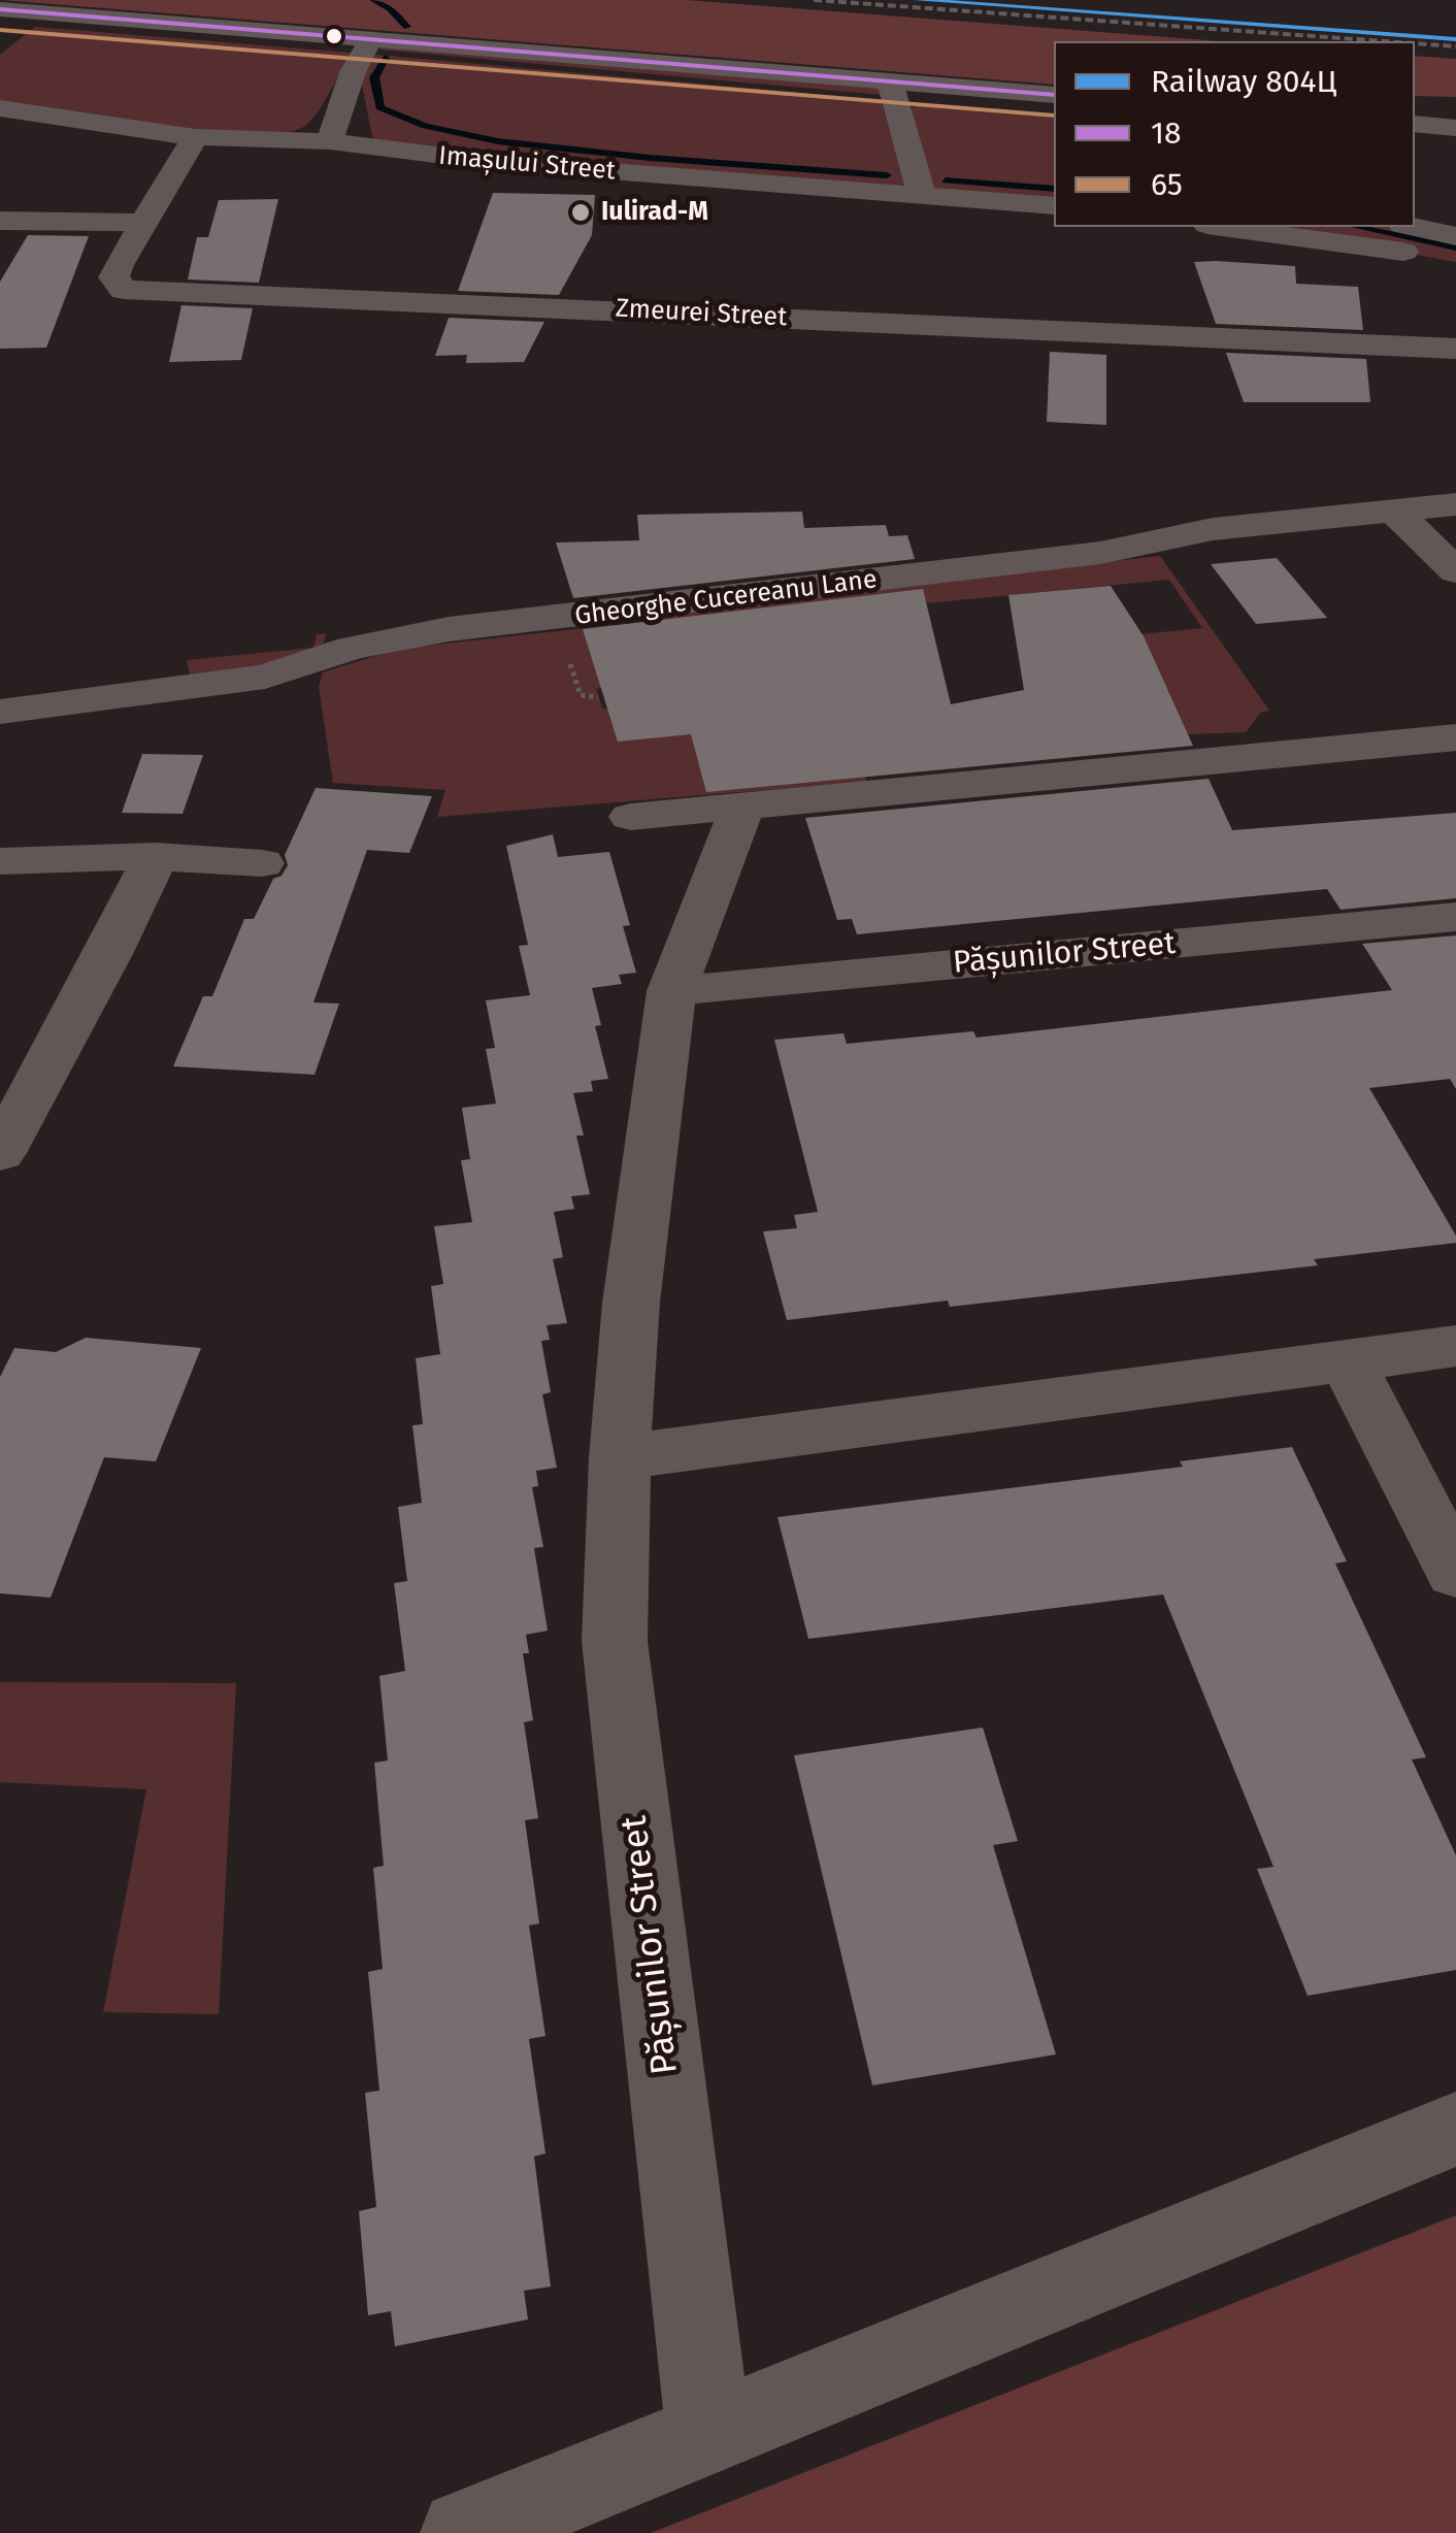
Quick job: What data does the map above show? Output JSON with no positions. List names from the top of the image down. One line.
{"streets":{"street":["Imașului Street","Zmeurei Street","Gheorghe Cucereanu Lane","Pășunilor Street"]},"crossings":[["Imașului Street","Zmeurei Street"]],"places":["Iulirad-M"],"lines":["rail line 804Ц","transit line 18","transit line 65"],"legend":["Railway 804Ц","18","65"]}
